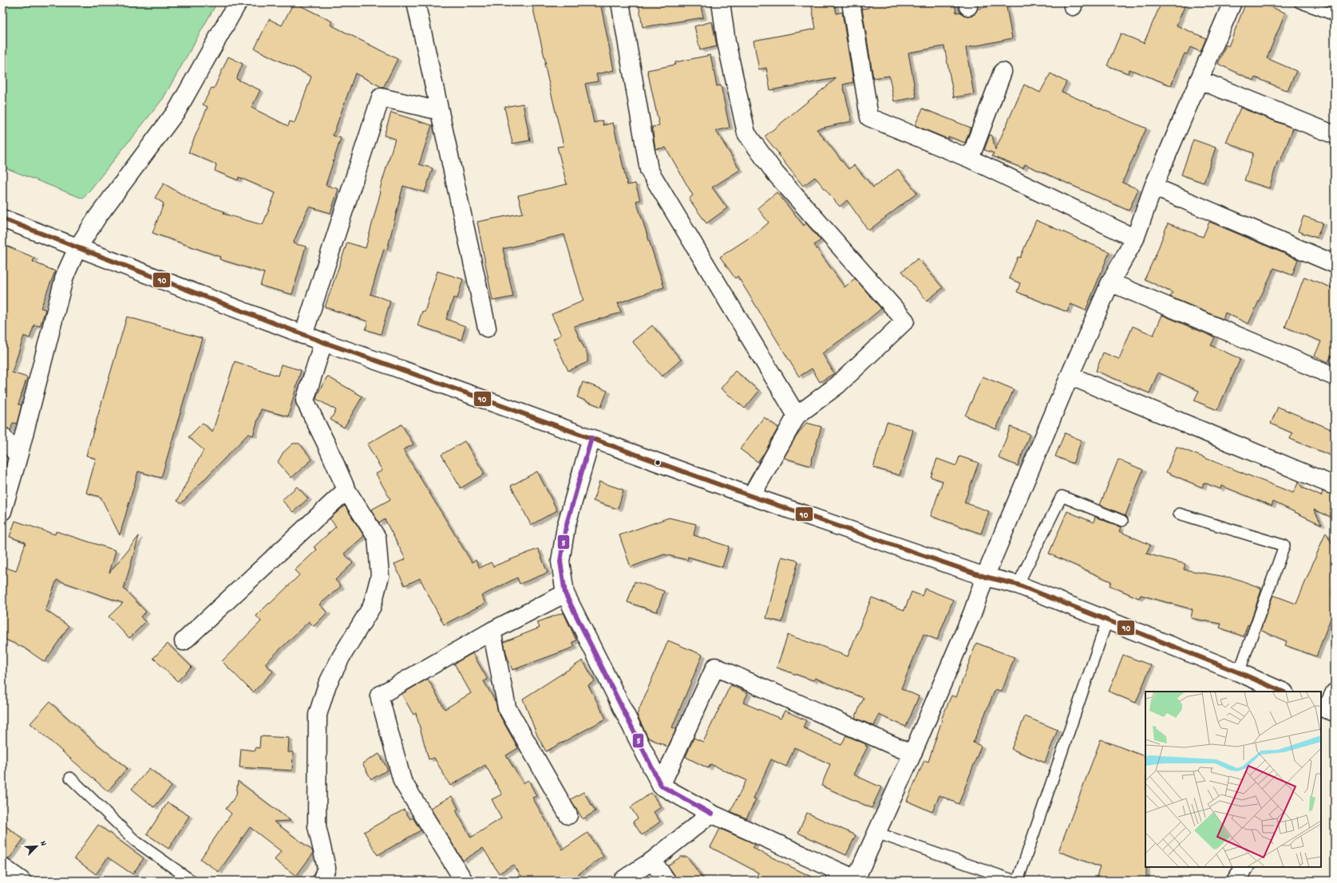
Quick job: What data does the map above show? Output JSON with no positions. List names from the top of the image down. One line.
{"lines":["transit line 90","transit line 5"],"north":"top right"}
